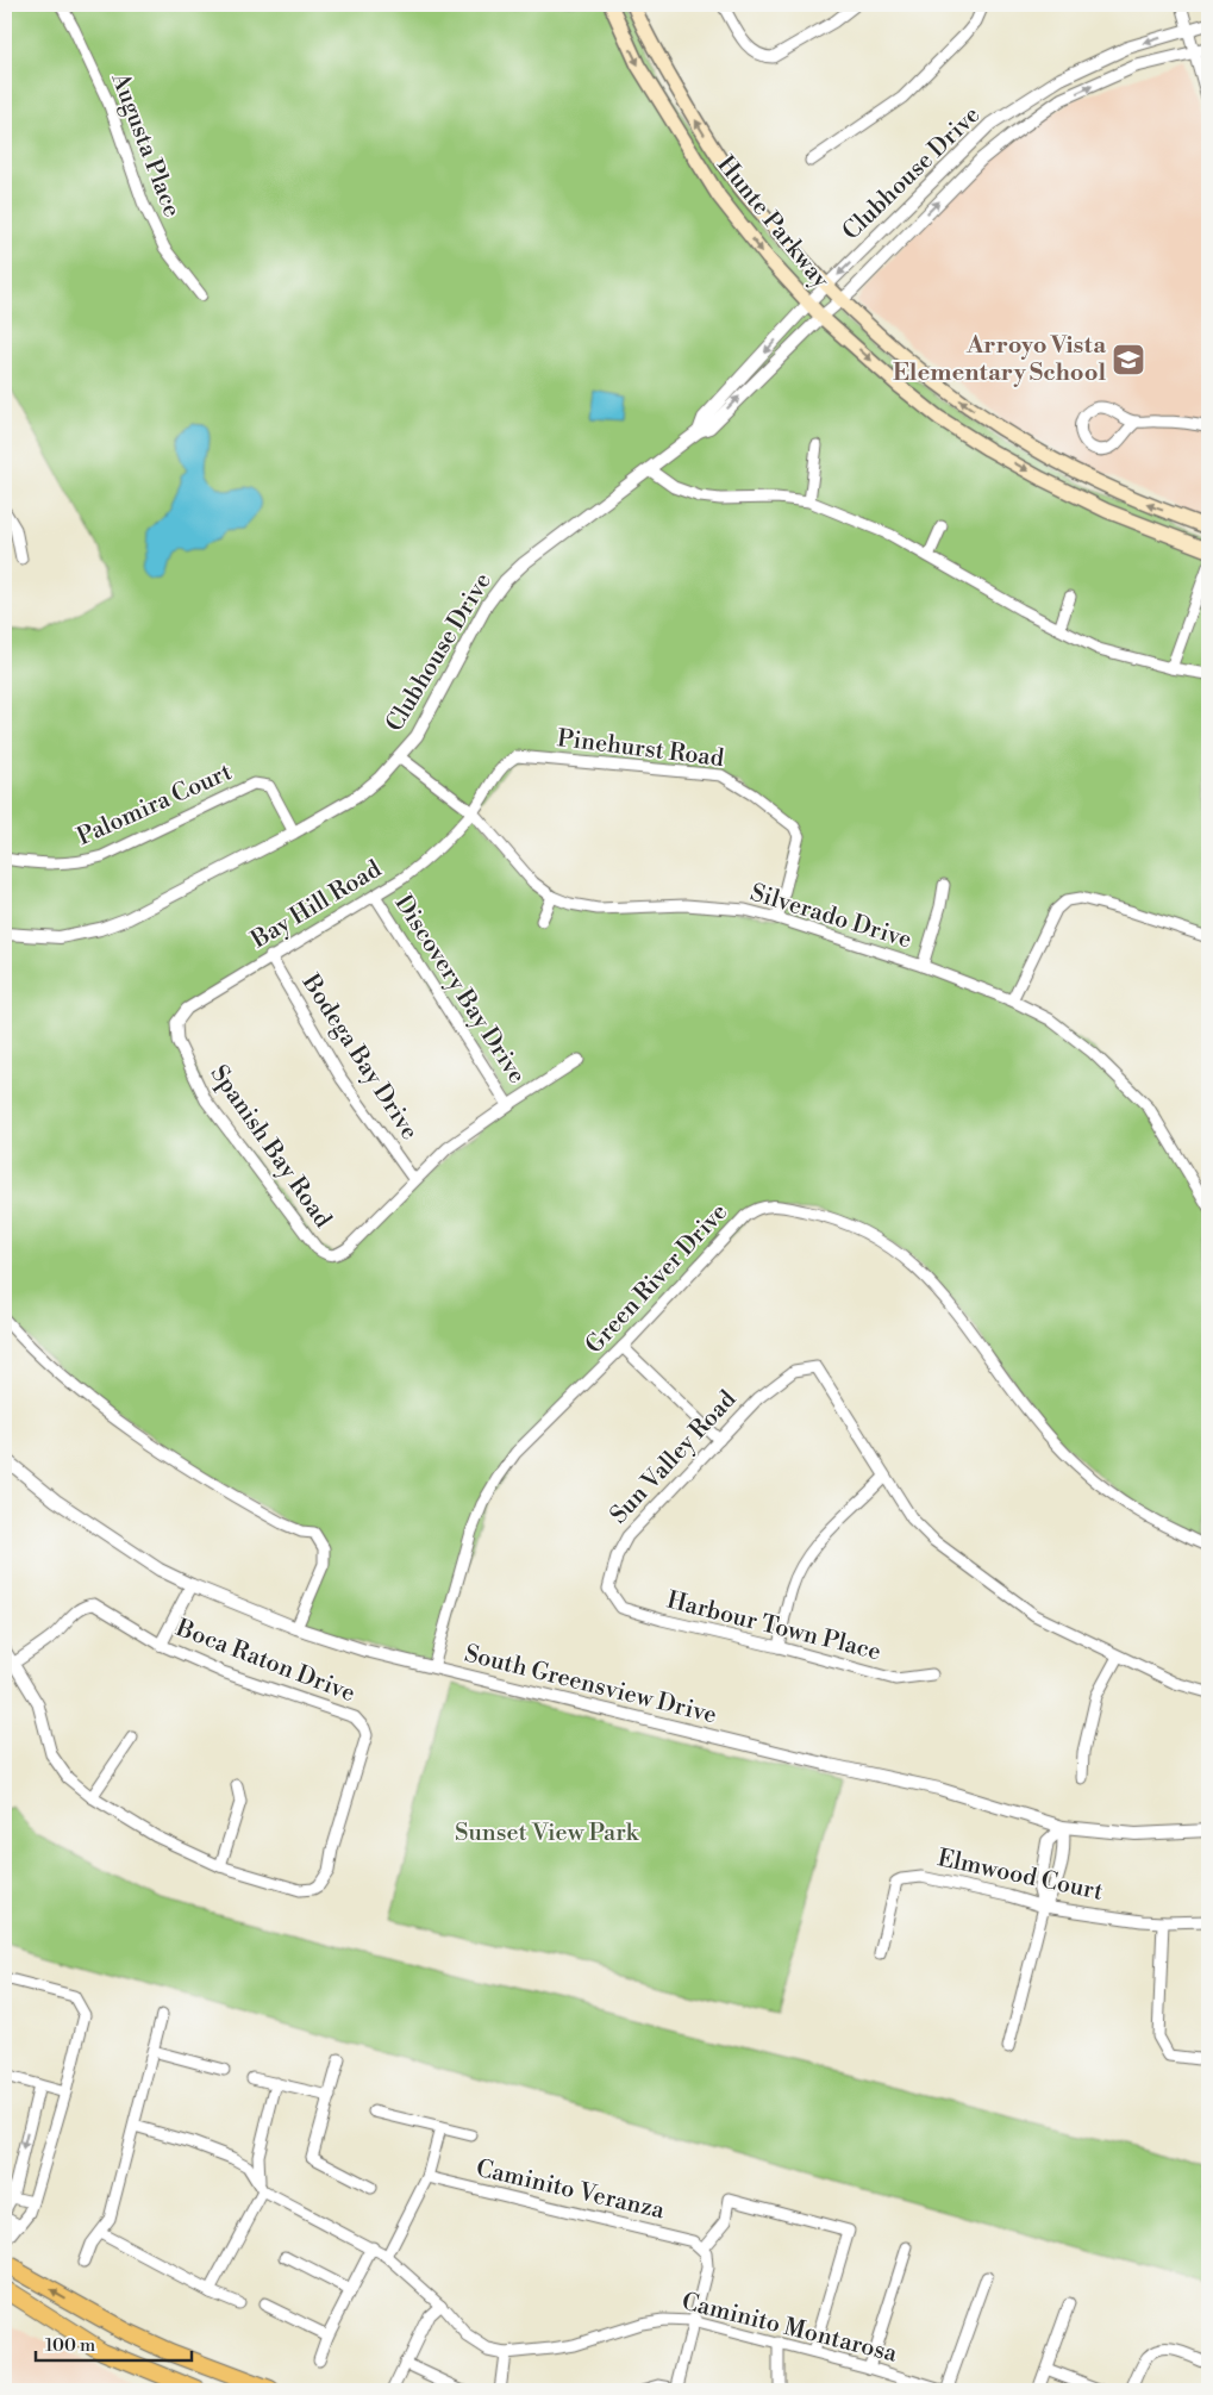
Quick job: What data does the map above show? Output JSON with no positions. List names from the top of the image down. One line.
{"streets":{"main road":["Hunte Parkway"],"street":["Augusta Place","Clubhouse Drive","Pinehurst Road","Palomira Court","Bay Hill Road","Silverado Drive","Discovery Bay Drive","Bodega Bay Drive","Spanish Bay Road","Green River Drive","Sun Valley Road","Harbour Town Place","Boca Raton Drive","South Greensview Drive","Elmwood Court","Caminito Veranza","Caminito Montarosa"]},"crossings":[["Clubhouse Drive","Hunte Parkway"],["Clubhouse Drive","Palomira Court"],["Clubhouse Drive","Silverado Drive"],["Pinehurst Road","Bay Hill Road"],["Pinehurst Road","Silverado Drive"],["Bay Hill Road","Silverado Drive"],["Bay Hill Road","Discovery Bay Drive"],["Bay Hill Road","Bodega Bay Drive"],["Bay Hill Road","Spanish Bay Road"],["Discovery Bay Drive","Spanish Bay Road"],["Bodega Bay Drive","Spanish Bay Road"],["Green River Drive","South Greensview Drive"],["Sun Valley Road","Harbour Town Place"]],"parks":["Sunset View Park"],"places":{"school or university":["Arroyo Vista Elementary School"]},"scale_bar":"100 m"}
